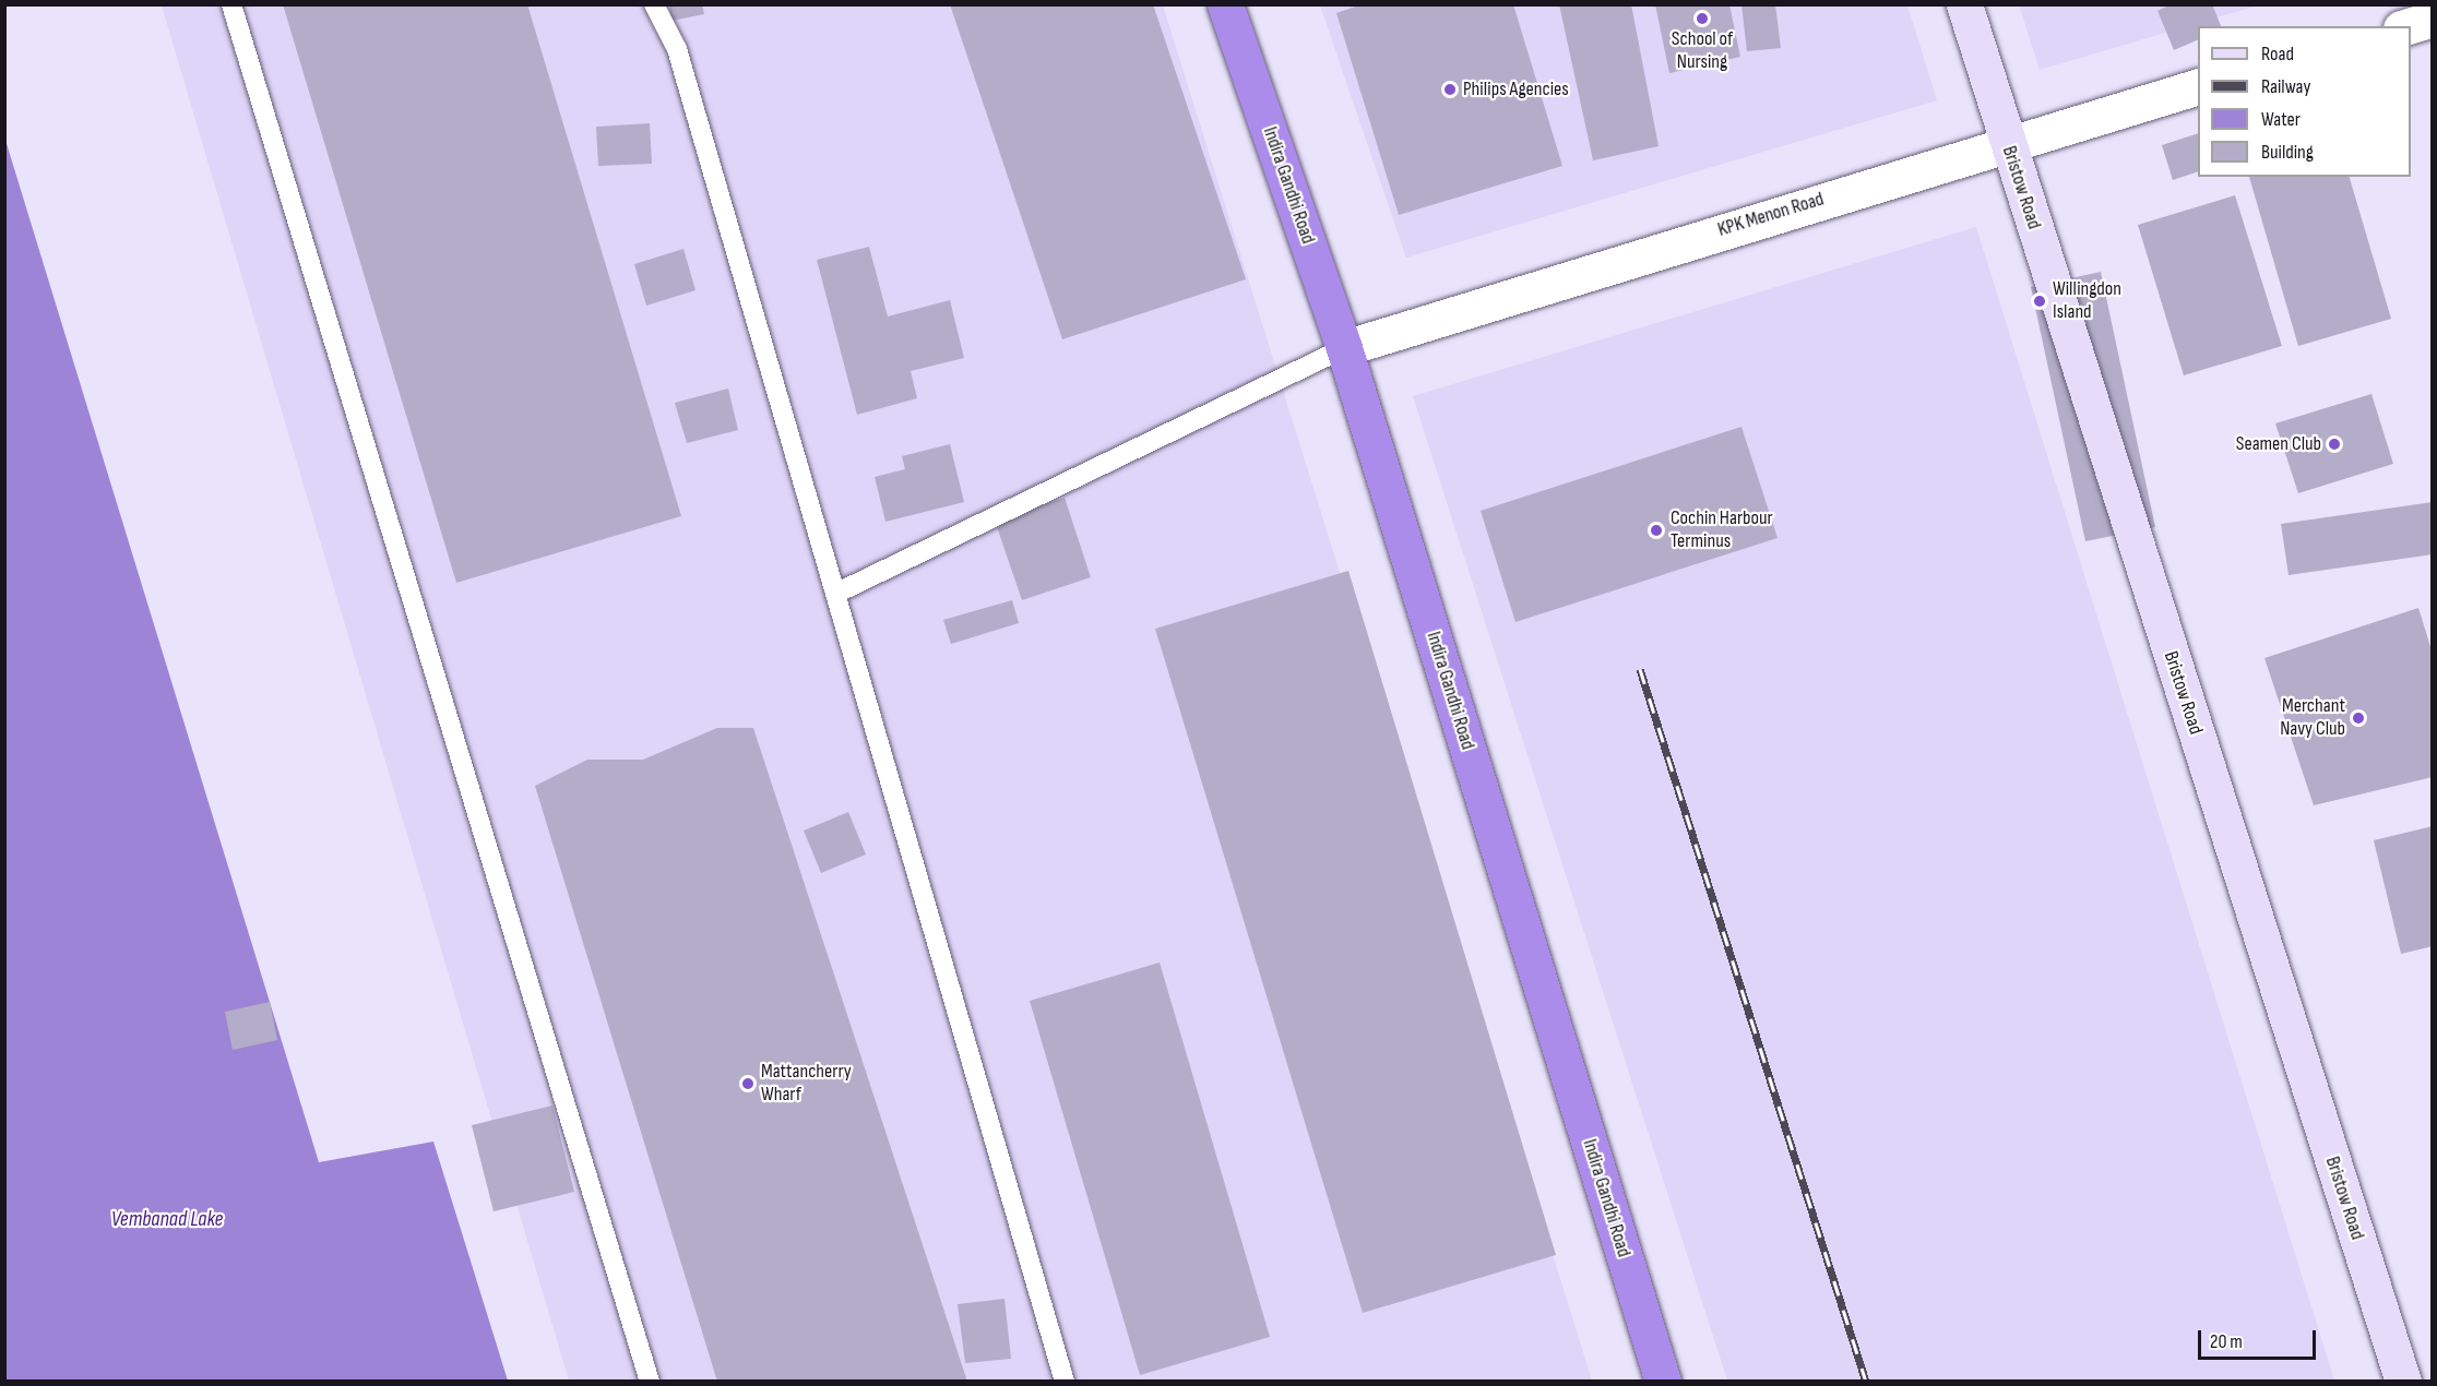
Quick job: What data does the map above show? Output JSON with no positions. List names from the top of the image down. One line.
{"streets":{"highway":["Indira Gandhi Road"],"street":["Bristow Road","KPK Menon Road"]},"crossings":[["Indira Gandhi Road","KPK Menon Road"],["Bristow Road","KPK Menon Road"]],"water":["Vembanad Lake"],"places":["School of Nursing","Philips Agencies","Willingdon Island","Seamen Club","Cochin Harbour Terminus","Merchant Navy Club","Mattancherry Wharf"],"legend":["Road","Railway","Water","Building"],"scale_bar":"20 m"}
